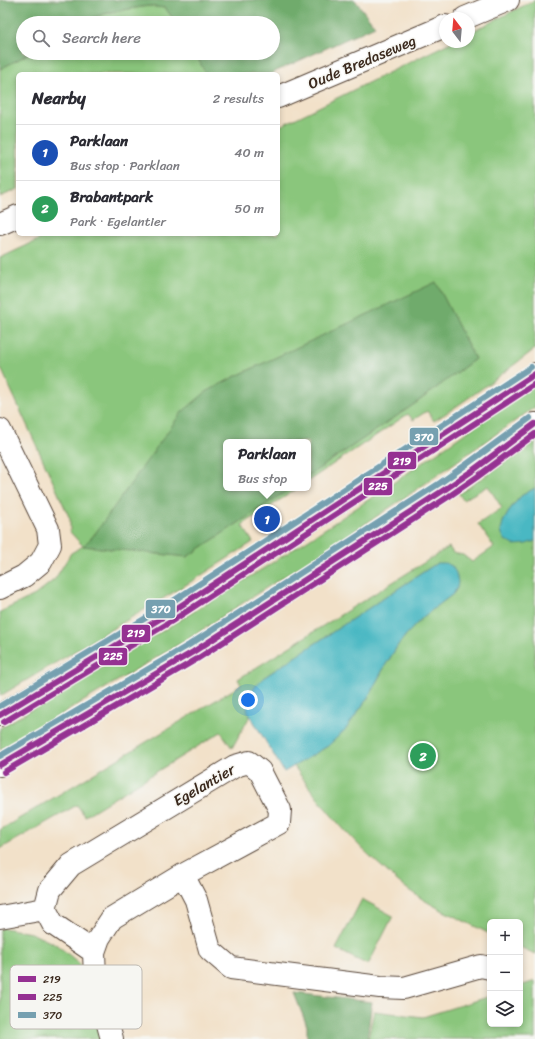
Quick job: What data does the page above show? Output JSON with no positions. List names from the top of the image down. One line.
{"streets":{"street":["Oude Bredaseweg","Egelantier"]},"lines":["transit line 370","transit line 219","transit line 225"],"legend":["219","225","370"],"north":"top","page":{"search":"Search here","heading":["Nearby","2 results"],"list":[{"mark":"1","name":"Parklaan","note":"Bus stop · Parklaan","value":"40 m"},{"mark":"2","name":"Brabantpark","note":"Park · Egelantier","value":"50 m"}],"popup":["Parklaan","Bus stop"],"pins":["1","2"],"map_buttons":["+","−"]}}
